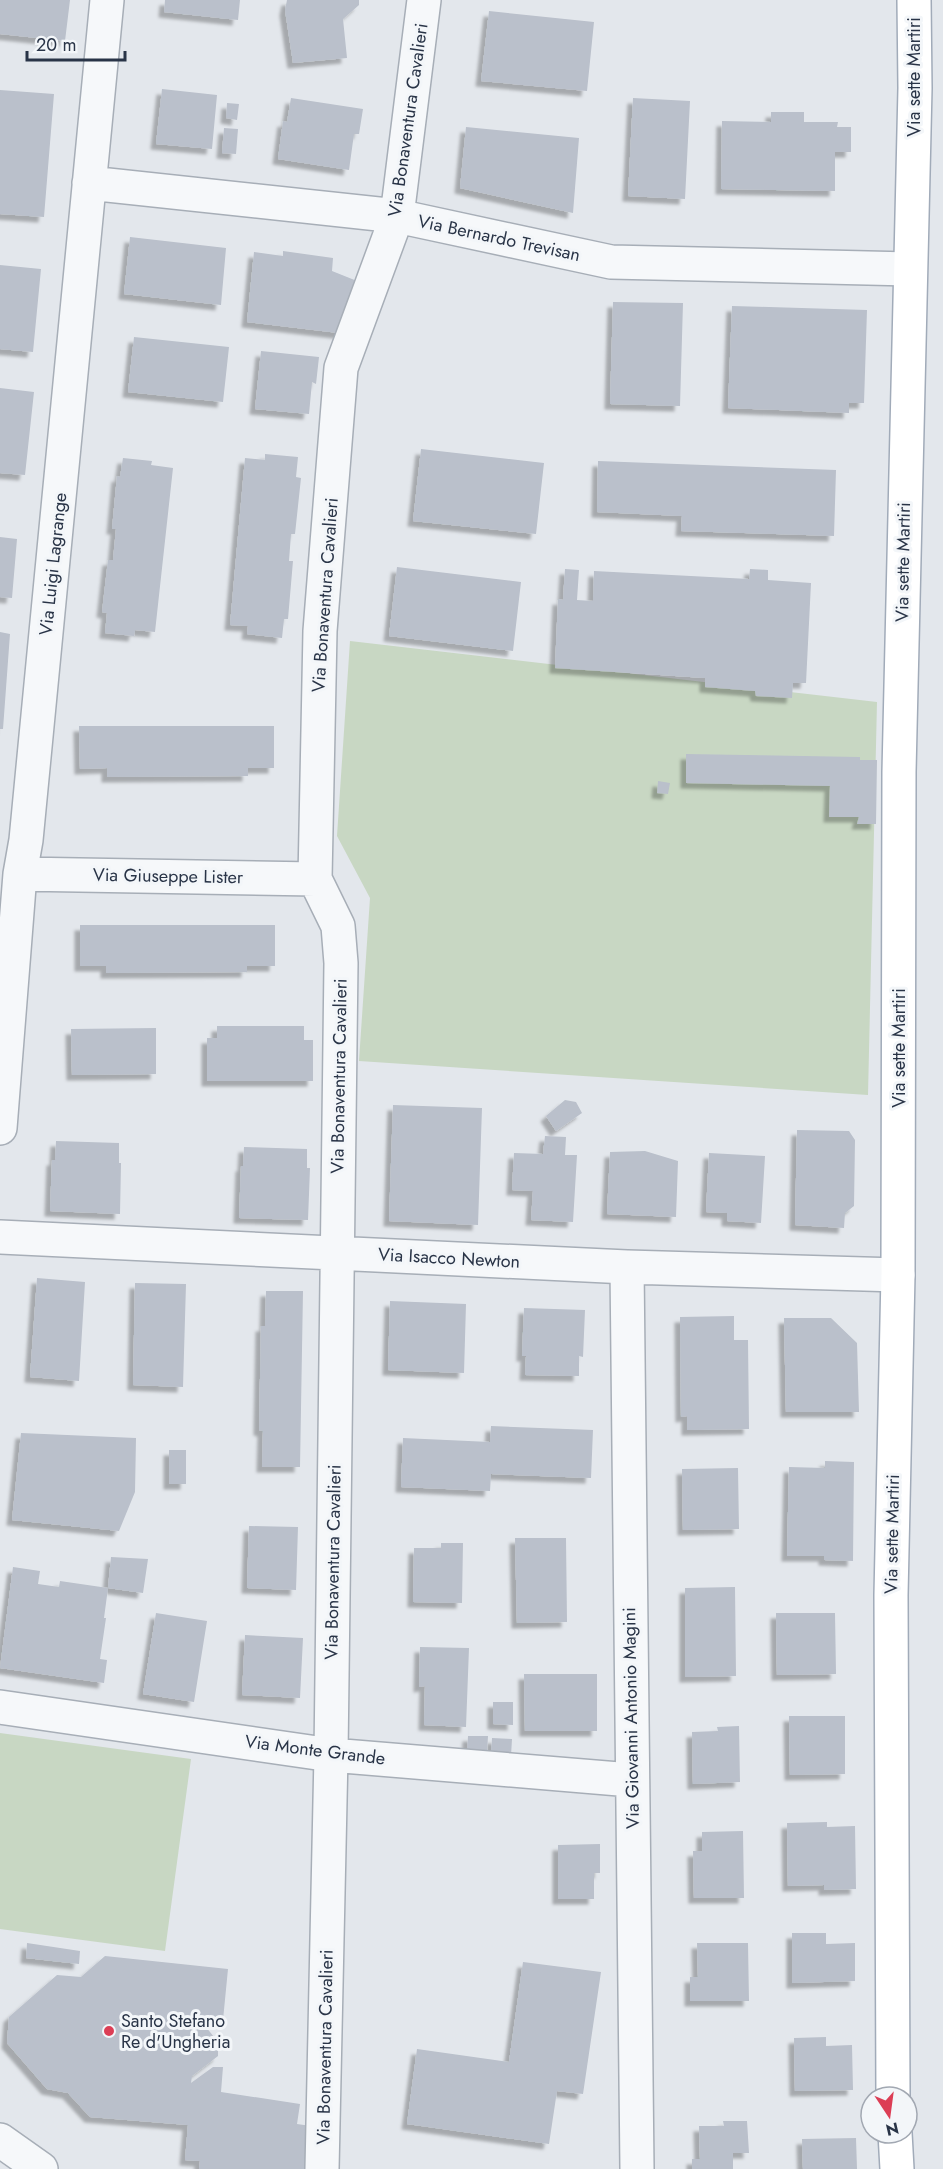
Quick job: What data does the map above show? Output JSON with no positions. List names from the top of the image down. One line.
{"streets":{"main road":["Via sette Martiri"],"street":["Via Bonaventura Cavalieri","Via Bernardo Trevisan","Via Luigi Lagrange","Via Giuseppe Lister","Via Isacco Newton","Via Giovanni Antonio Magini","Via Monte Grande"]},"crossings":[["Via sette Martiri","Via Bernardo Trevisan"],["Via sette Martiri","Via Isacco Newton"],["Via Bonaventura Cavalieri","Via Bernardo Trevisan"],["Via Bonaventura Cavalieri","Via Giuseppe Lister"],["Via Bonaventura Cavalieri","Via Isacco Newton"],["Via Bonaventura Cavalieri","Via Monte Grande"],["Via Bernardo Trevisan","Via Luigi Lagrange"],["Via Luigi Lagrange","Via Giuseppe Lister"],["Via Isacco Newton","Via Giovanni Antonio Magini"],["Via Giovanni Antonio Magini","Via Monte Grande"]],"places":["Santo Stefano Re d'Ungheria"],"scale_bar":"20 m","north":"bottom"}
